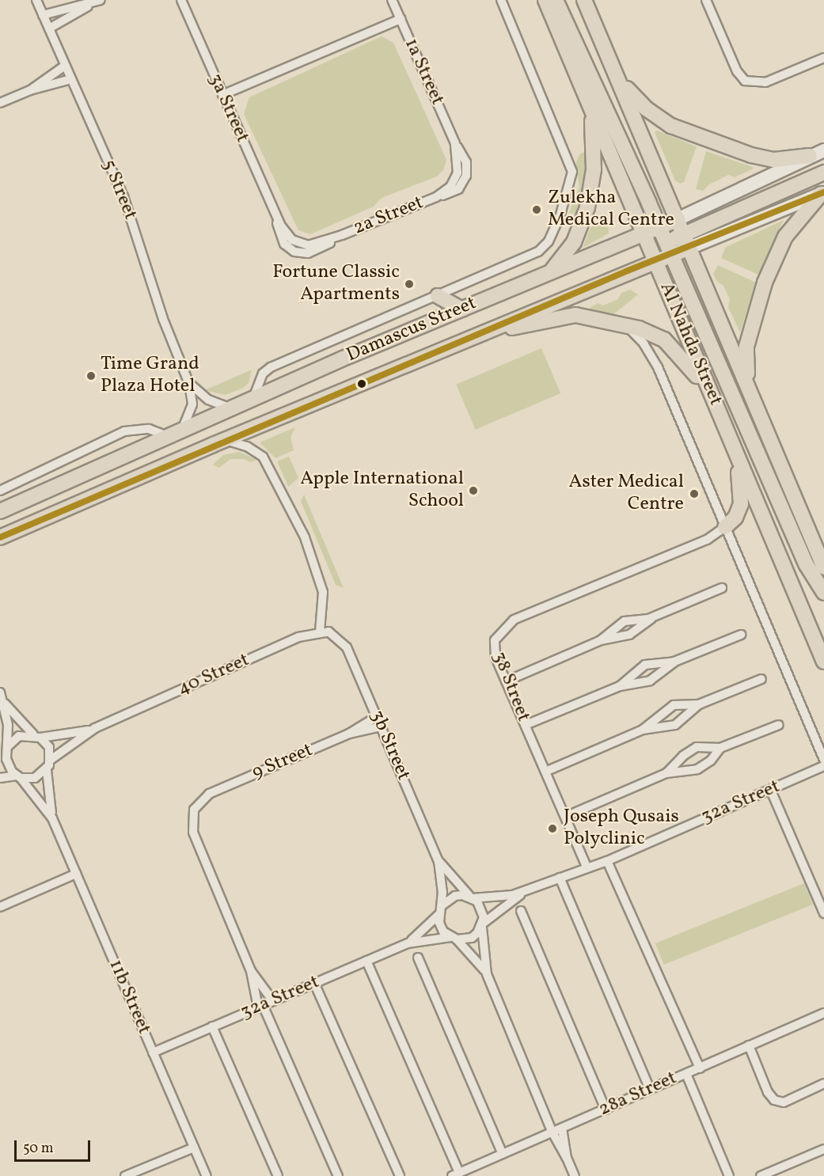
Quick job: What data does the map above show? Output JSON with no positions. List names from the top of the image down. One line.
{"streets":{"main road":["Damascus Street","Al Nahda Street"],"street":["1a Street","3a Street","5 Street","2a Street","40 Street","38 Street","3b Street","9 Street","32a Street","11b Street","28a Street"]},"crossings":[["1a Street","2a Street"],["3a Street","2a Street"],["5 Street","Damascus Street"],["Damascus Street","Al Nahda Street"],["40 Street","3b Street"],["40 Street","11b Street"],["38 Street","32a Street"],["3b Street","9 Street"],["3b Street","32a Street"],["9 Street","32a Street"],["32a Street","11b Street"]],"places":["Zulekha Medical Centre","Fortune Classic Apartments","Time Grand Plaza Hotel","Apple International School","Aster Medical Centre","Joseph Qusais Polyclinic"],"scale_bar":"50 m"}
